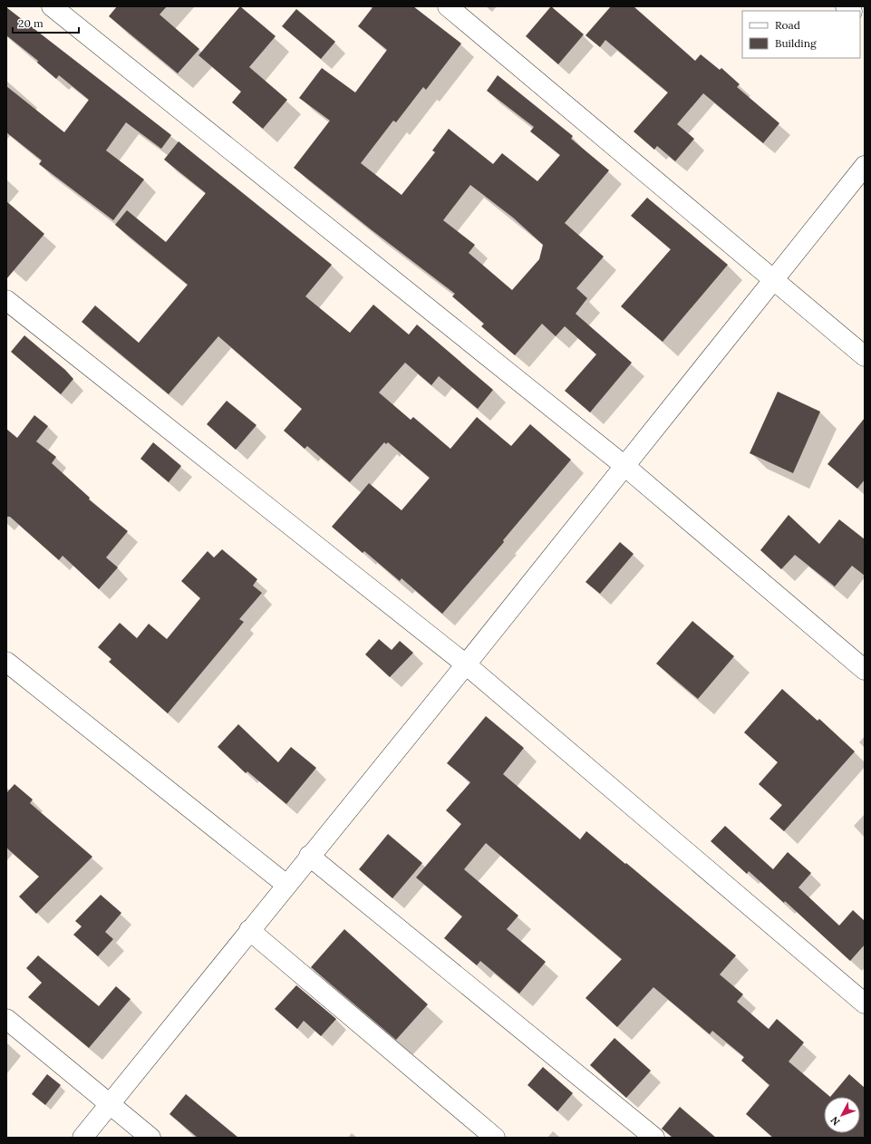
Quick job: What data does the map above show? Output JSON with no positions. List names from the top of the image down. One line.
{"legend":["Road","Building"],"scale_bar":"20 m","north":"bottom left"}
